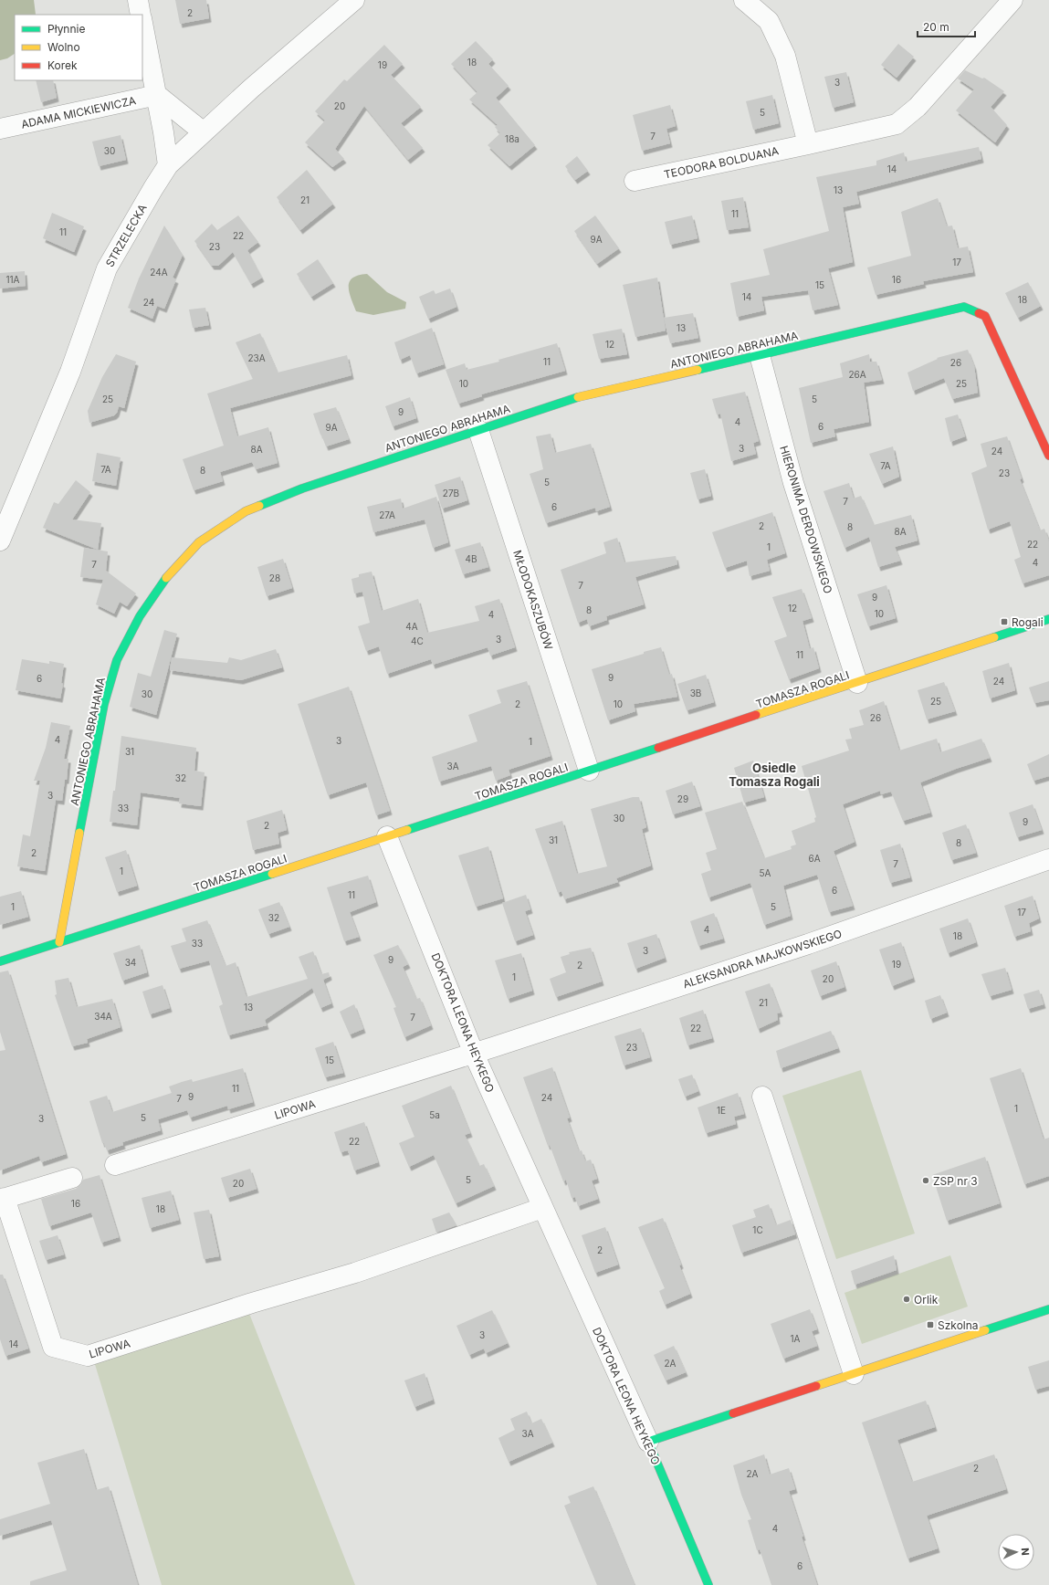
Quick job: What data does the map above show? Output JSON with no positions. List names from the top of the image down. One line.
{"streets":{"street":["ADAMA MICKIEWICZA","TEODORA BOLDUANA","STRZELECKA","ANTONIEGO ABRAHAMA","HIERONIMA DERDOWSKIEGO","MŁODOKASZUBÓW","TOMASZA ROGALI","ALEKSANDRA MAJKOWSKIEGO","DOKTORA LEONA HEYKEGO","LIPOWA"]},"crossings":[["ANTONIEGO ABRAHAMA","HIERONIMA DERDOWSKIEGO"],["ANTONIEGO ABRAHAMA","MŁODOKASZUBÓW"],["ANTONIEGO ABRAHAMA","TOMASZA ROGALI"],["HIERONIMA DERDOWSKIEGO","TOMASZA ROGALI"],["MŁODOKASZUBÓW","TOMASZA ROGALI"],["TOMASZA ROGALI","DOKTORA LEONA HEYKEGO"],["ALEKSANDRA MAJKOWSKIEGO","DOKTORA LEONA HEYKEGO"],["ALEKSANDRA MAJKOWSKIEGO","LIPOWA"],["DOKTORA LEONA HEYKEGO","LIPOWA"]],"districts":["Osiedle Tomasza Rogali"],"places":{"transit":["Rogali","Szkolna"],"other":["ZSP nr 3","Orlik"]},"house_numbers":["2","18","19","3","20","5","7","18a","30","14","13","21","11","11","22","9A","23","17","24A","11A","16","15","14","18","24","13","12","23A","11","26","26A","10","25","25","5","9","4","6","9A","3","8A","24","7A","7A","8","23","5","27B","7","6","27A","2","8","8A","22","1","4B","4","7","28","7","9","12","8","10","4","4A","3","4C","11","9","6","24","3B","30","25","2","10","26","4","3","1","31","3A","32","3","29","33","30","9","2","31","8","2","6A","7","1","5A","6","11","1","5","17","32","4","18","33","3","9","34","19","2","1","20","21","13","34A","7","22","23","15","11","9","24","7","1","1E","5a","5","3","22","5","20","16","18","1C","2","3","1A","14","2A","3A","2","2A","4","6"],"legend":["Płynnie","Wolno","Korek"],"scale_bar":"20 m","north":"right"}
